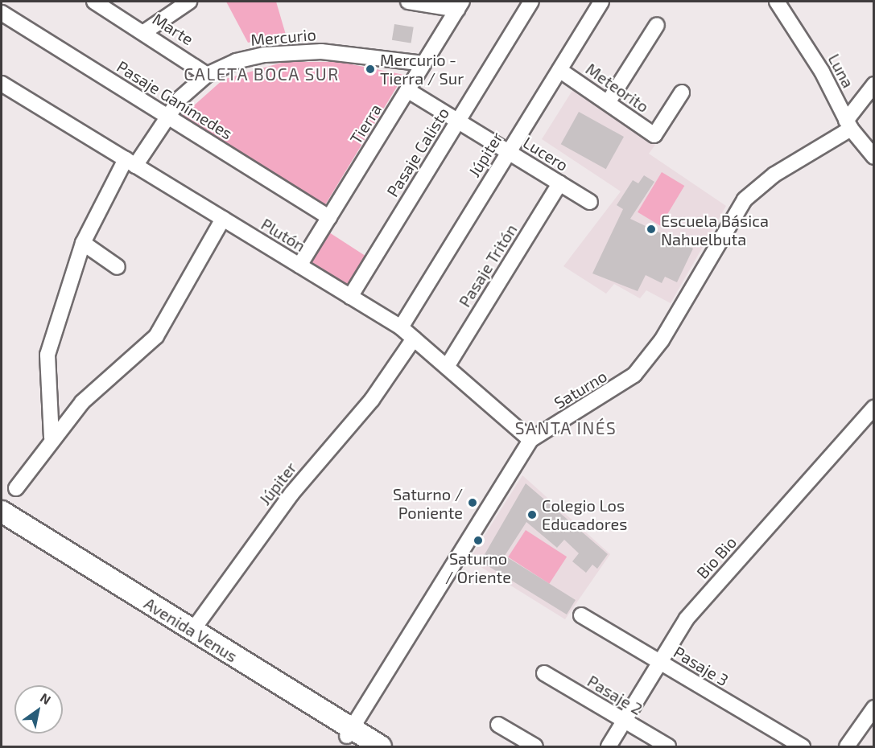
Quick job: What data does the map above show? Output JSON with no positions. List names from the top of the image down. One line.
{"streets":{"street":["Marte","Mercurio","Luna","Meteorito","Pasaje Ganímedes","Tierra","Pasaje Calisto","Lucero","Júpiter","Plutón","Pasaje Tritón","Saturno","Bio Bio","Avenida Venus","Pasaje 3","Pasaje 2"]},"crossings":[["Marte","Mercurio"],["Mercurio","Pasaje Ganímedes"],["Mercurio","Tierra"],["Mercurio","Plutón"],["Luna","Saturno"],["Meteorito","Júpiter"],["Pasaje Ganímedes","Tierra"],["Tierra","Lucero"],["Tierra","Plutón"],["Pasaje Calisto","Lucero"],["Pasaje Calisto","Plutón"],["Lucero","Júpiter"],["Lucero","Pasaje Tritón"],["Júpiter","Plutón"],["Júpiter","Avenida Venus"],["Plutón","Pasaje Tritón"],["Plutón","Saturno"],["Saturno","Avenida Venus"],["Bio Bio","Pasaje 3"],["Bio Bio","Pasaje 2"]],"districts":["CALETA BOCA SUR","SANTA INÉS"],"places":["Mercurio - Tierra / Sur","Escuela Básica Nahuelbuta","Saturno / Poniente","Colegio Los Educadores","Saturno / Oriente"],"north":"top right"}
